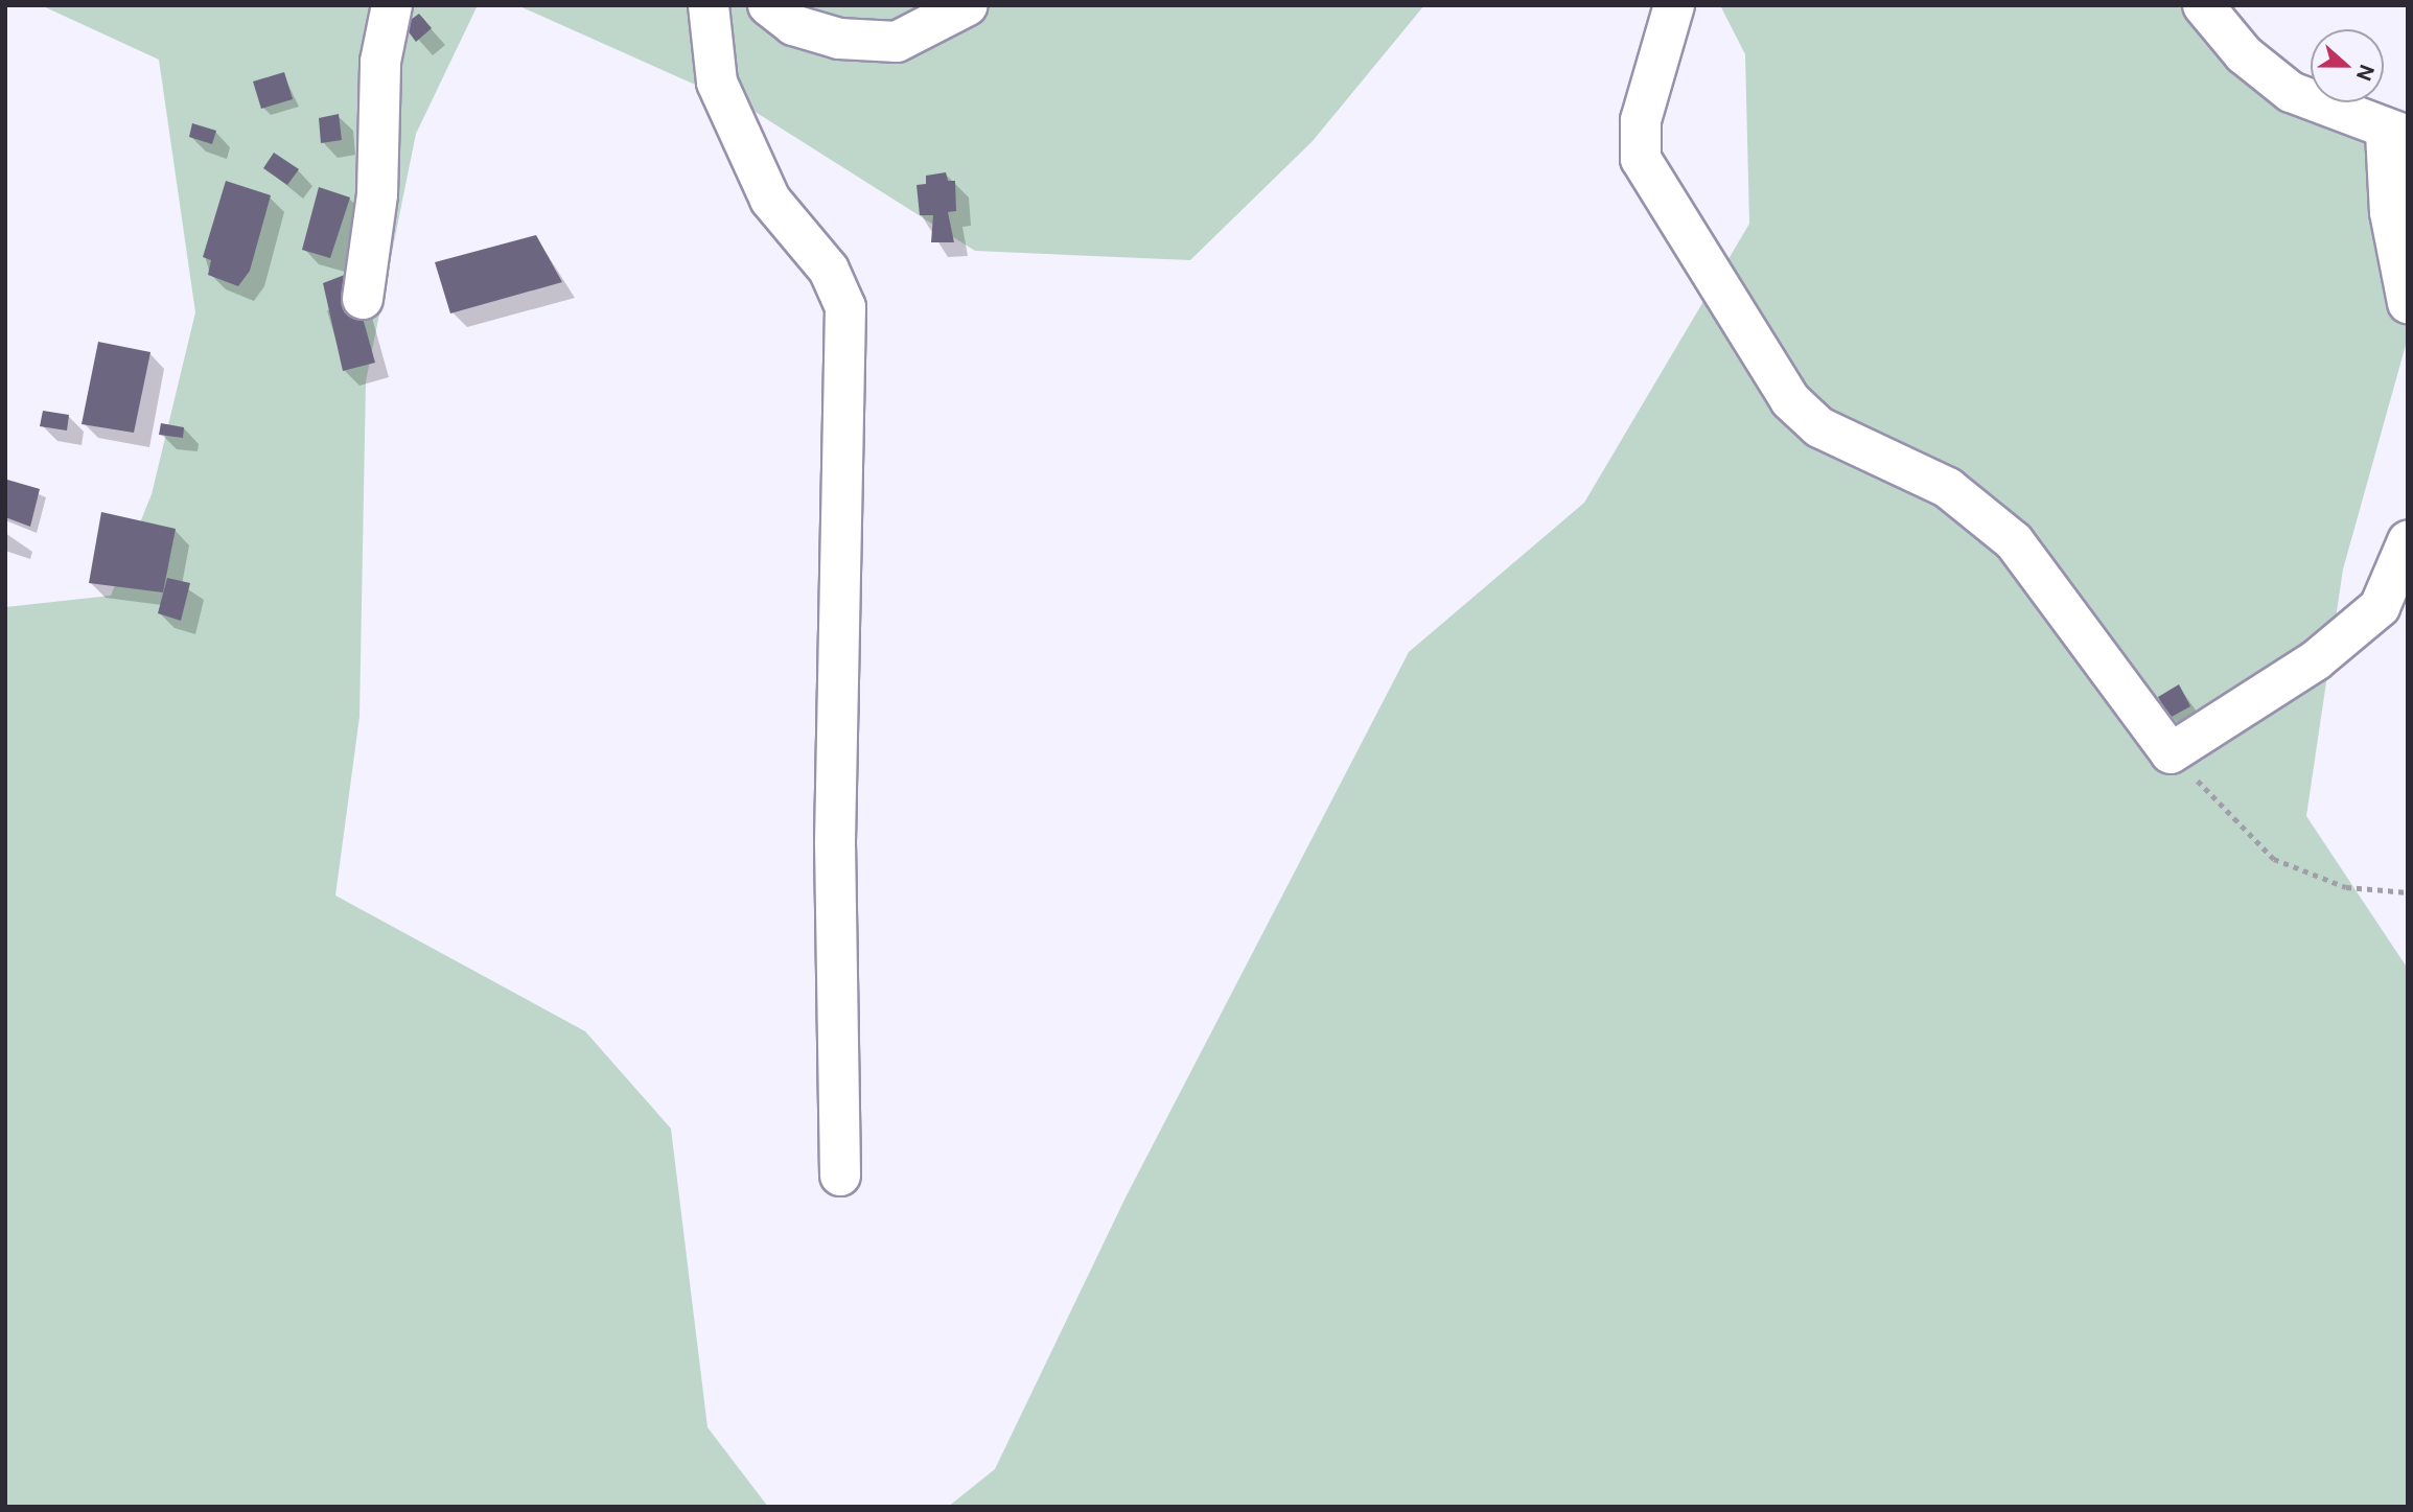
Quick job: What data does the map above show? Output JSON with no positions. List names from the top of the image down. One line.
{"north":"right"}
